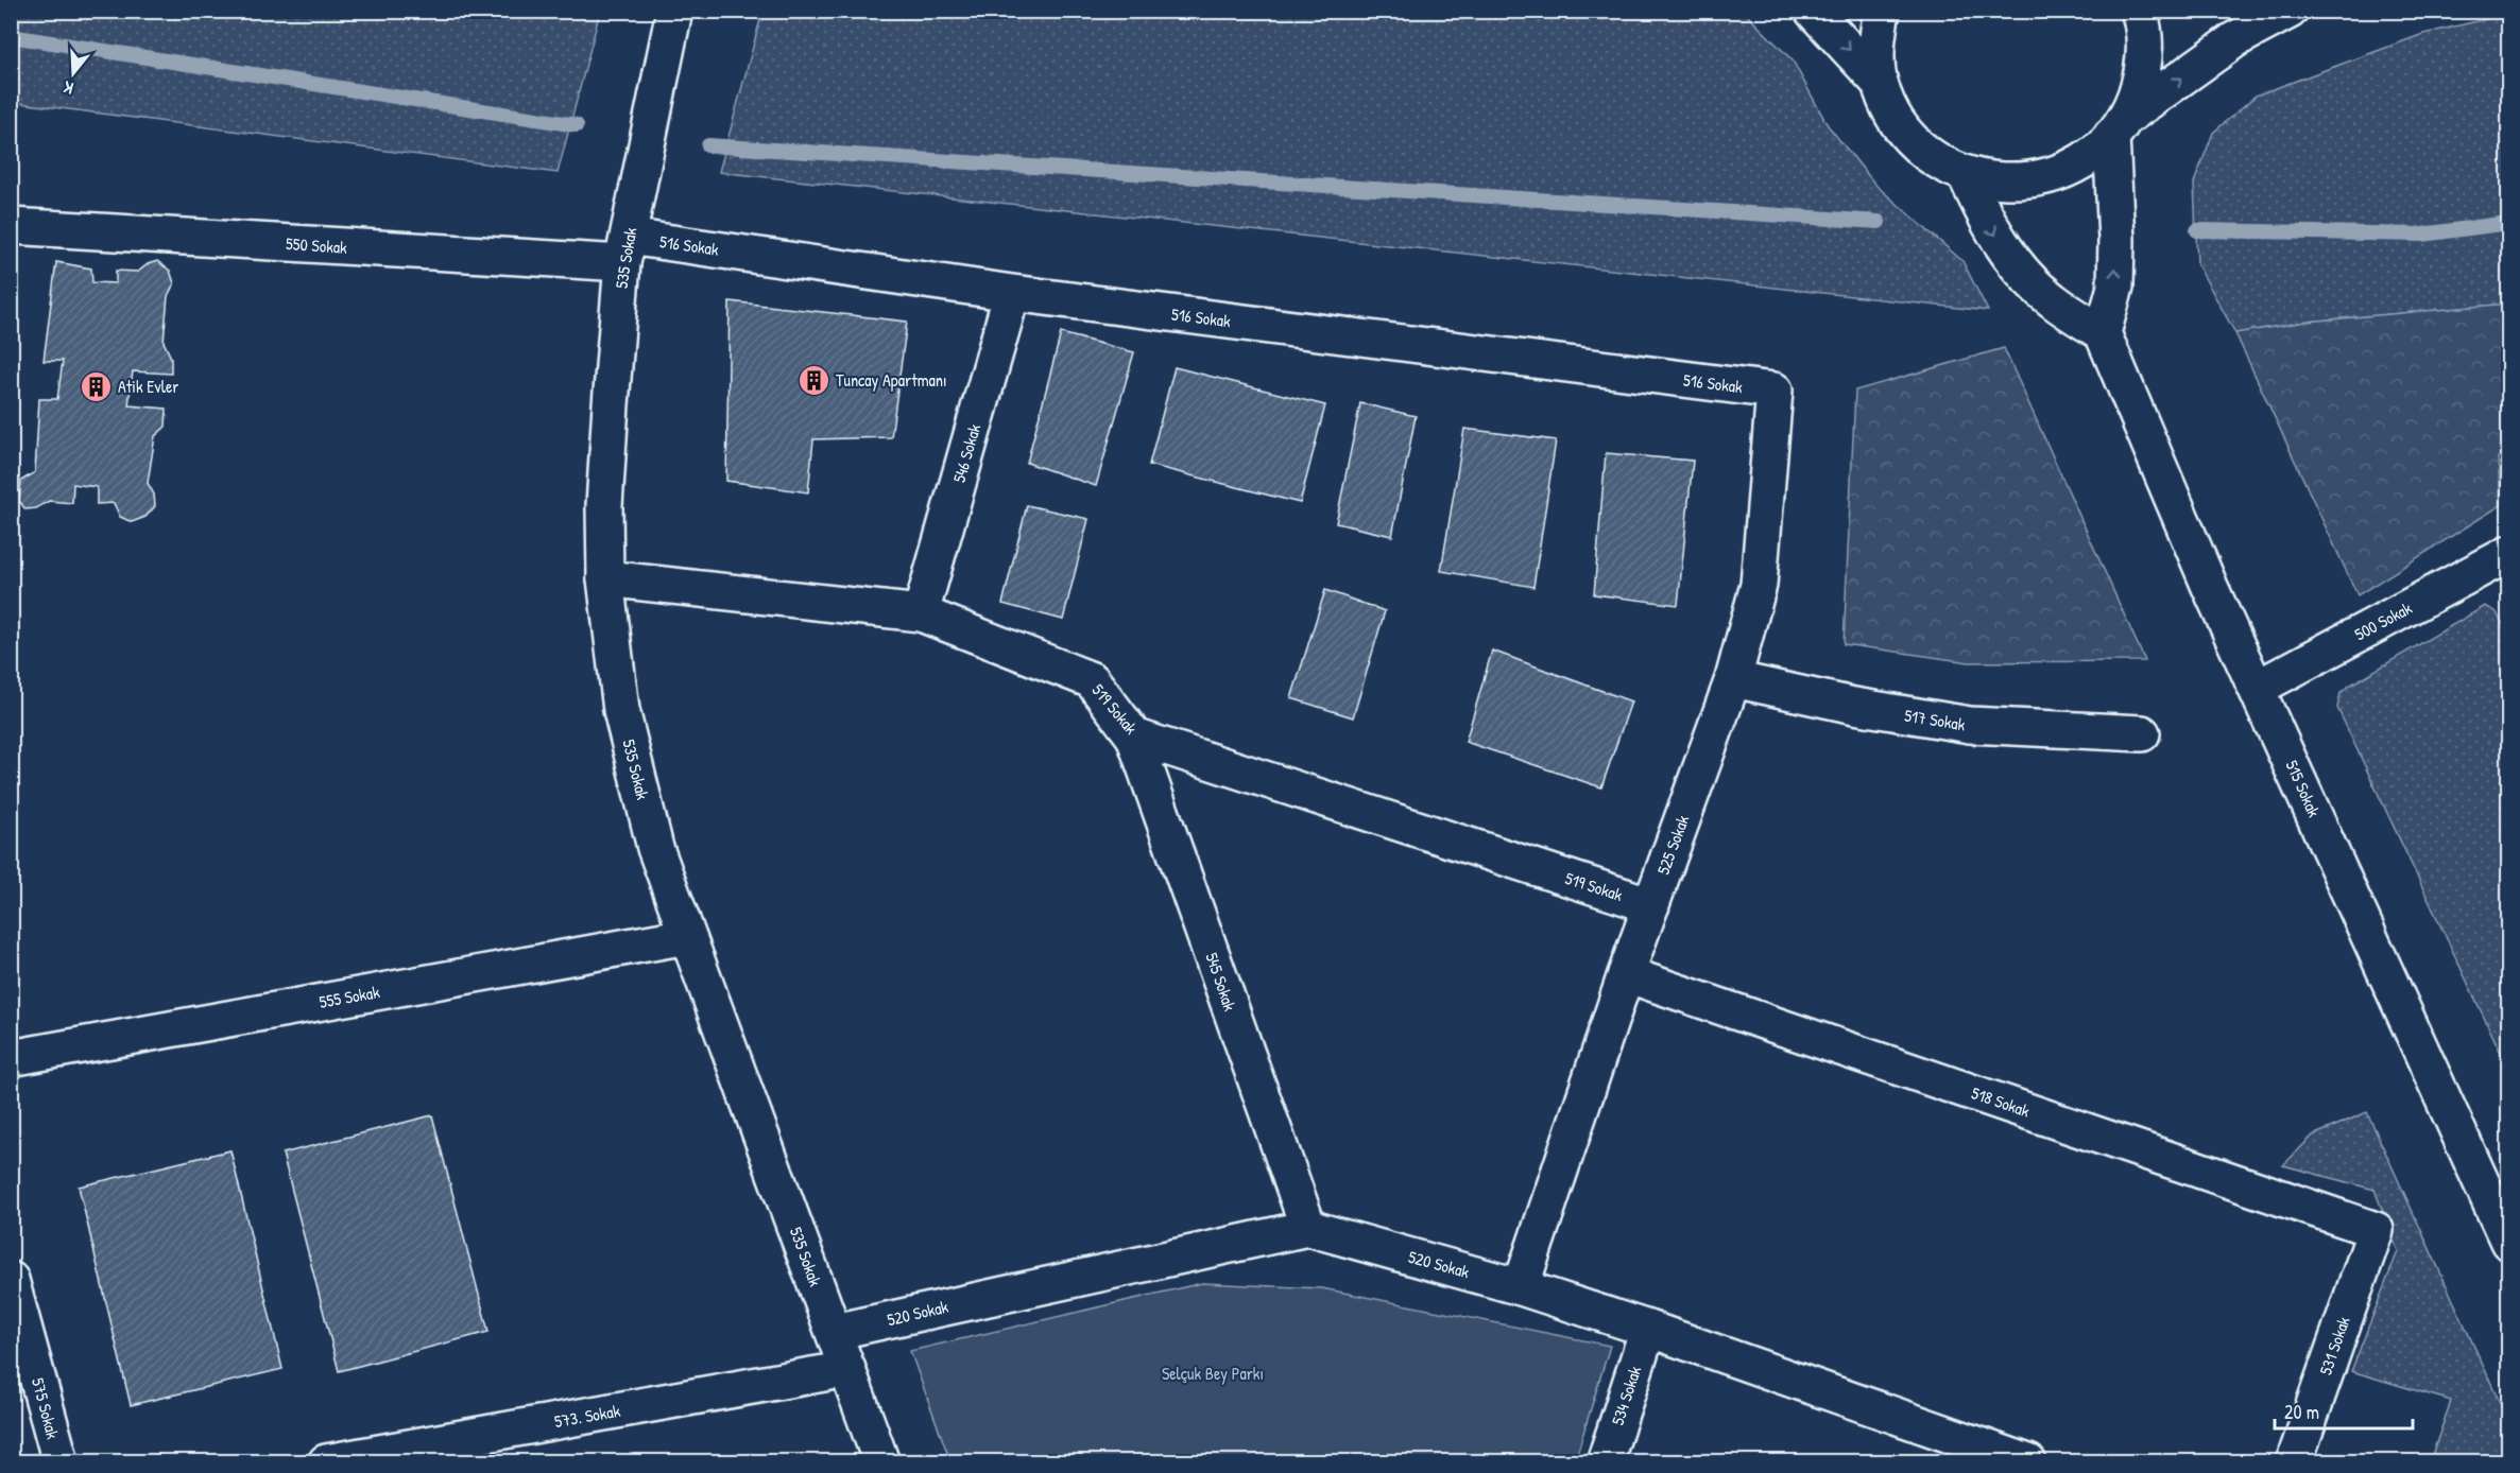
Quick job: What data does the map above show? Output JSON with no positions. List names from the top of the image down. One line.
{"streets":{"street":["550 Sokak","516 Sokak","535 Sokak","546 Sokak","500 Sokak","519 Sokak","517 Sokak","515 Sokak","525 Sokak","545 Sokak","555 Sokak","518 Sokak","520 Sokak","531 Sokak","534 Sokak","575 Sokak","573. Sokak"]},"crossings":[["550 Sokak","516 Sokak"],["550 Sokak","535 Sokak"],["516 Sokak","535 Sokak"],["516 Sokak","546 Sokak"],["516 Sokak","525 Sokak"],["535 Sokak","519 Sokak"],["535 Sokak","555 Sokak"],["535 Sokak","520 Sokak"],["535 Sokak","573. Sokak"],["546 Sokak","519 Sokak"],["500 Sokak","515 Sokak"],["519 Sokak","525 Sokak"],["519 Sokak","545 Sokak"],["517 Sokak","525 Sokak"],["525 Sokak","518 Sokak"],["525 Sokak","520 Sokak"],["545 Sokak","520 Sokak"],["518 Sokak","531 Sokak"],["520 Sokak","534 Sokak"]],"parks":["Selçuk Bey Parkı"],"places":{"building":["Tuncay Apartmanı","Atik Evler"]},"scale_bar":"20 m","north":"bottom"}
